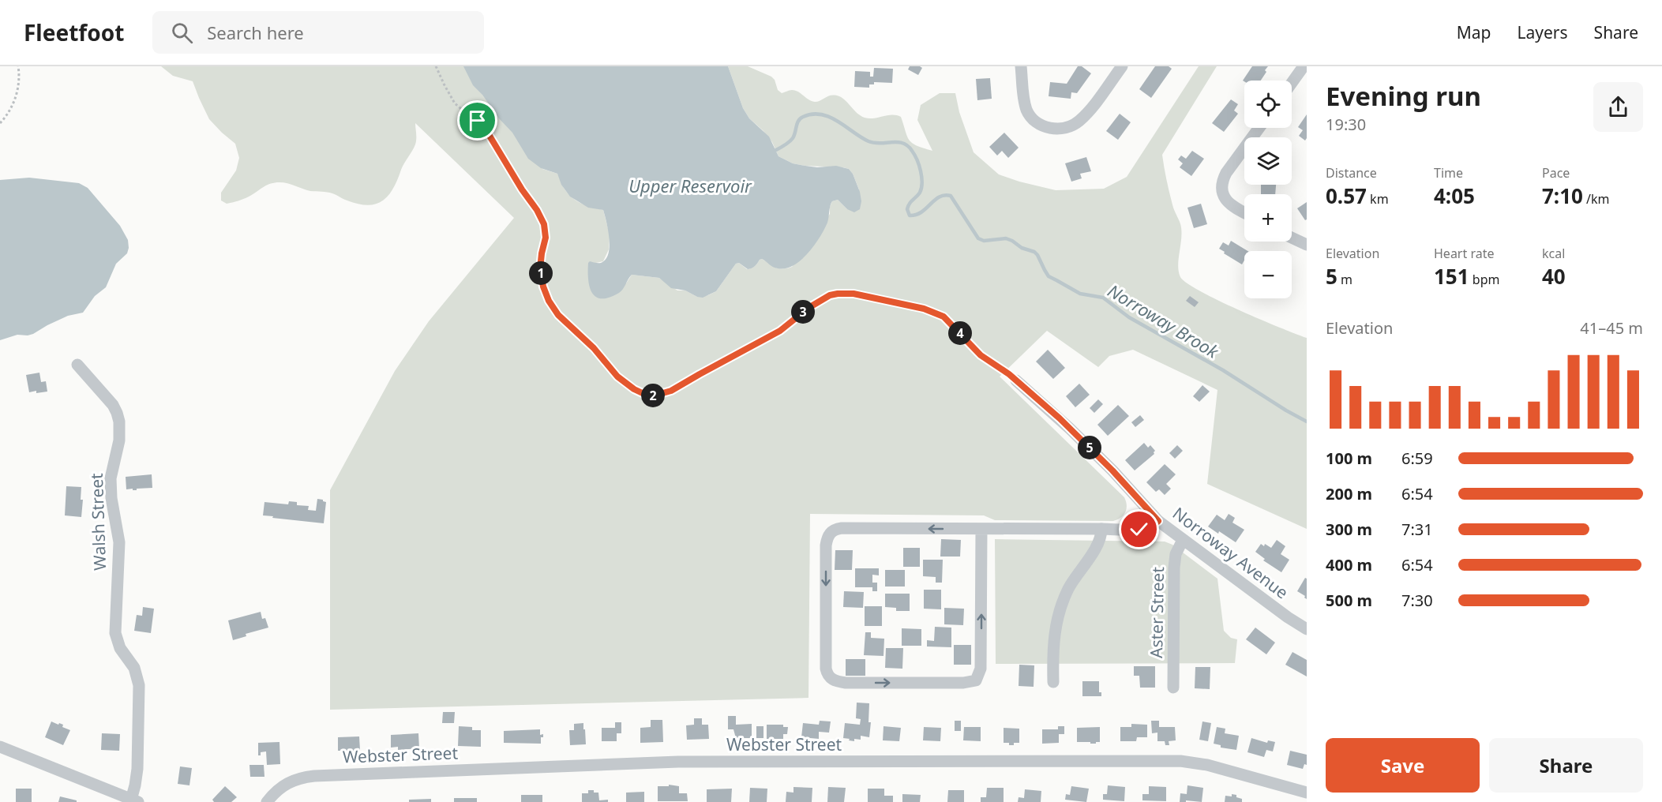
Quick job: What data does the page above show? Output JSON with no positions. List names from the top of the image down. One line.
{"streets":{"street":["Walsh Street","Norroway Avenue","Aster Street","Webster Street"]},"crossings":[["Norroway Avenue","Aster Street"]],"water":["Upper Reservoir","Norroway Brook"],"page":{"header":"Fleetfoot","search":"Search here","nav":["Map","Layers","Share"],"heading":["Evening run","19:30"],"map_buttons":["+","−"],"stats":[["Distance","0.57 km"],["Time","4:05"],["Pace","7:10 /km"],["Elevation","5 m"],["Heart rate","151 bpm"],["kcal","40"]],"pins":["1","3","4","2","5"],"chart":["Elevation","41–45 m"],"list":[{"name":"100 m","note":"6:59"},{"name":"200 m","note":"6:54"},{"name":"300 m","note":"7:31"},{"name":"400 m","note":"6:54"},{"name":"500 m","note":"7:30"}],"buttons":["Save","Share"]}}
